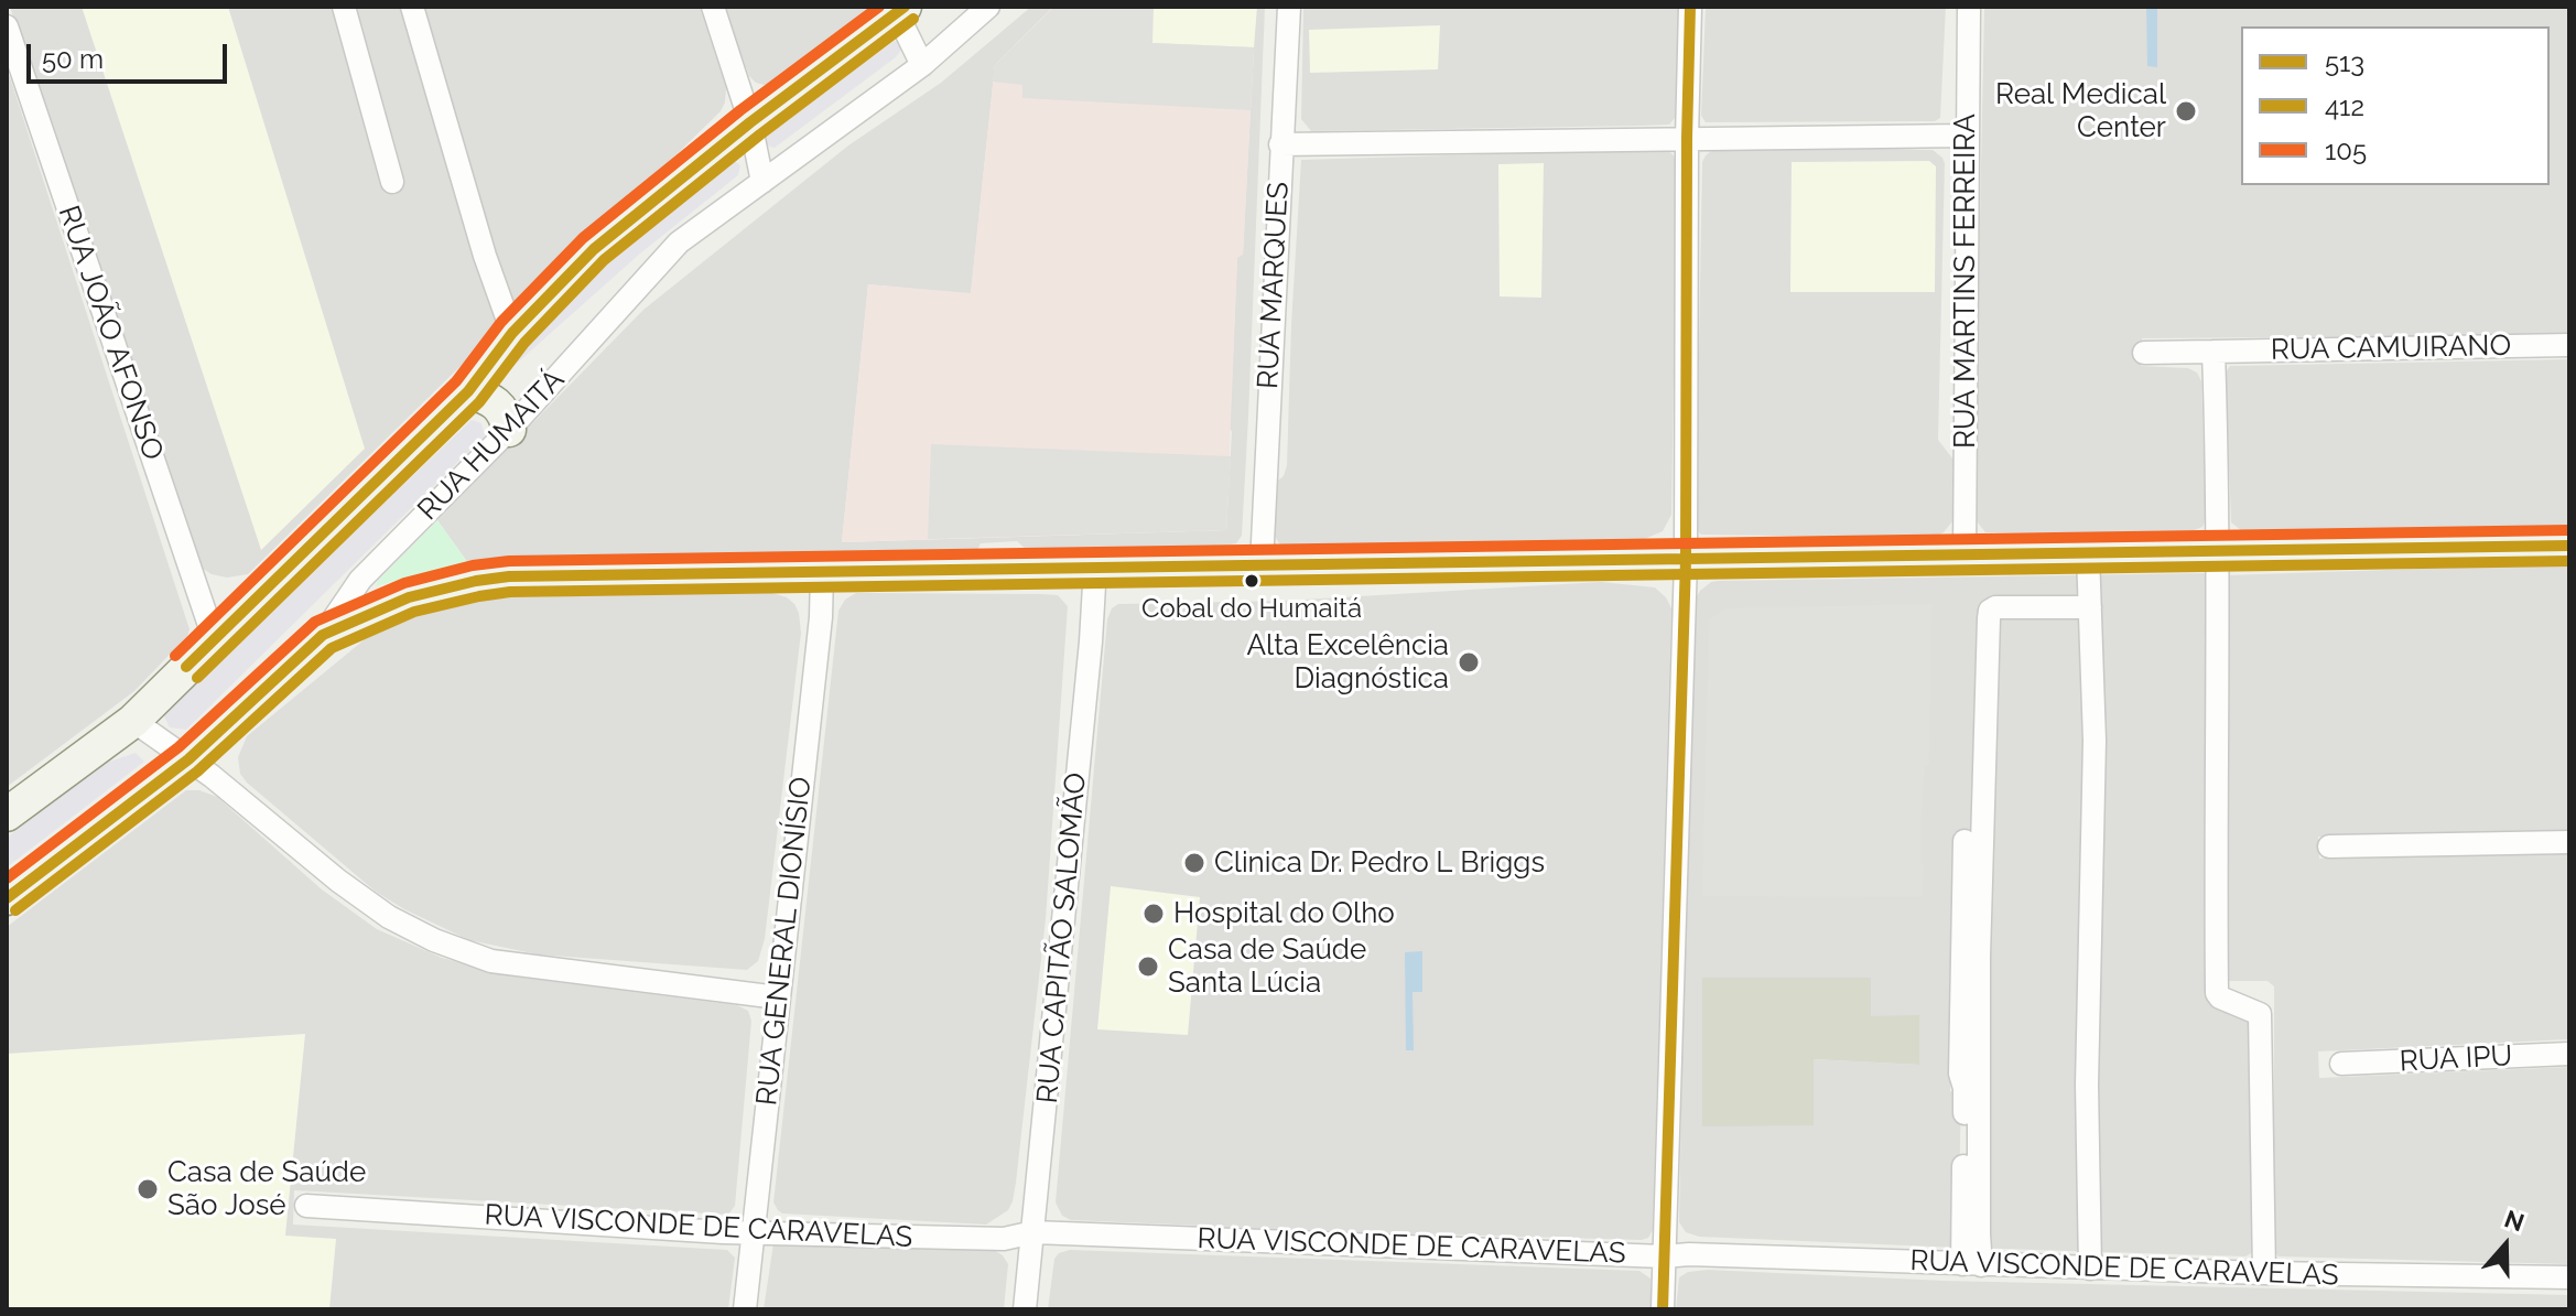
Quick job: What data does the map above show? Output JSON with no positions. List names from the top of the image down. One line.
{"streets":{"main road":["RUA HUMAITÁ"],"street":["RUA MARTINS FERREIRA","RUA MARQUES","RUA JOÃO AFONSO","RUA CAMUIRANO","RUA CAPITÃO SALOMÃO","RUA GENERAL DIONÍSIO","RUA IPU","RUA VISCONDE DE CARAVELAS"]},"crossings":[["RUA JOÃO AFONSO","RUA HUMAITÁ"],["RUA CAPITÃO SALOMÃO","RUA VISCONDE DE CARAVELAS"],["RUA GENERAL DIONÍSIO","RUA VISCONDE DE CARAVELAS"]],"places":["Real Medical Center","Cobal do Humaitá","Alta Excelência Diagnóstica","Clinica Dr. Pedro L Briggs","Hospital do Olho","Casa de Saúde Santa Lúcia","Casa de Saúde São José"],"lines":["transit line 513","transit line 105","transit line 412"],"legend":["513","412","105"],"scale_bar":"50 m","north":"top"}
